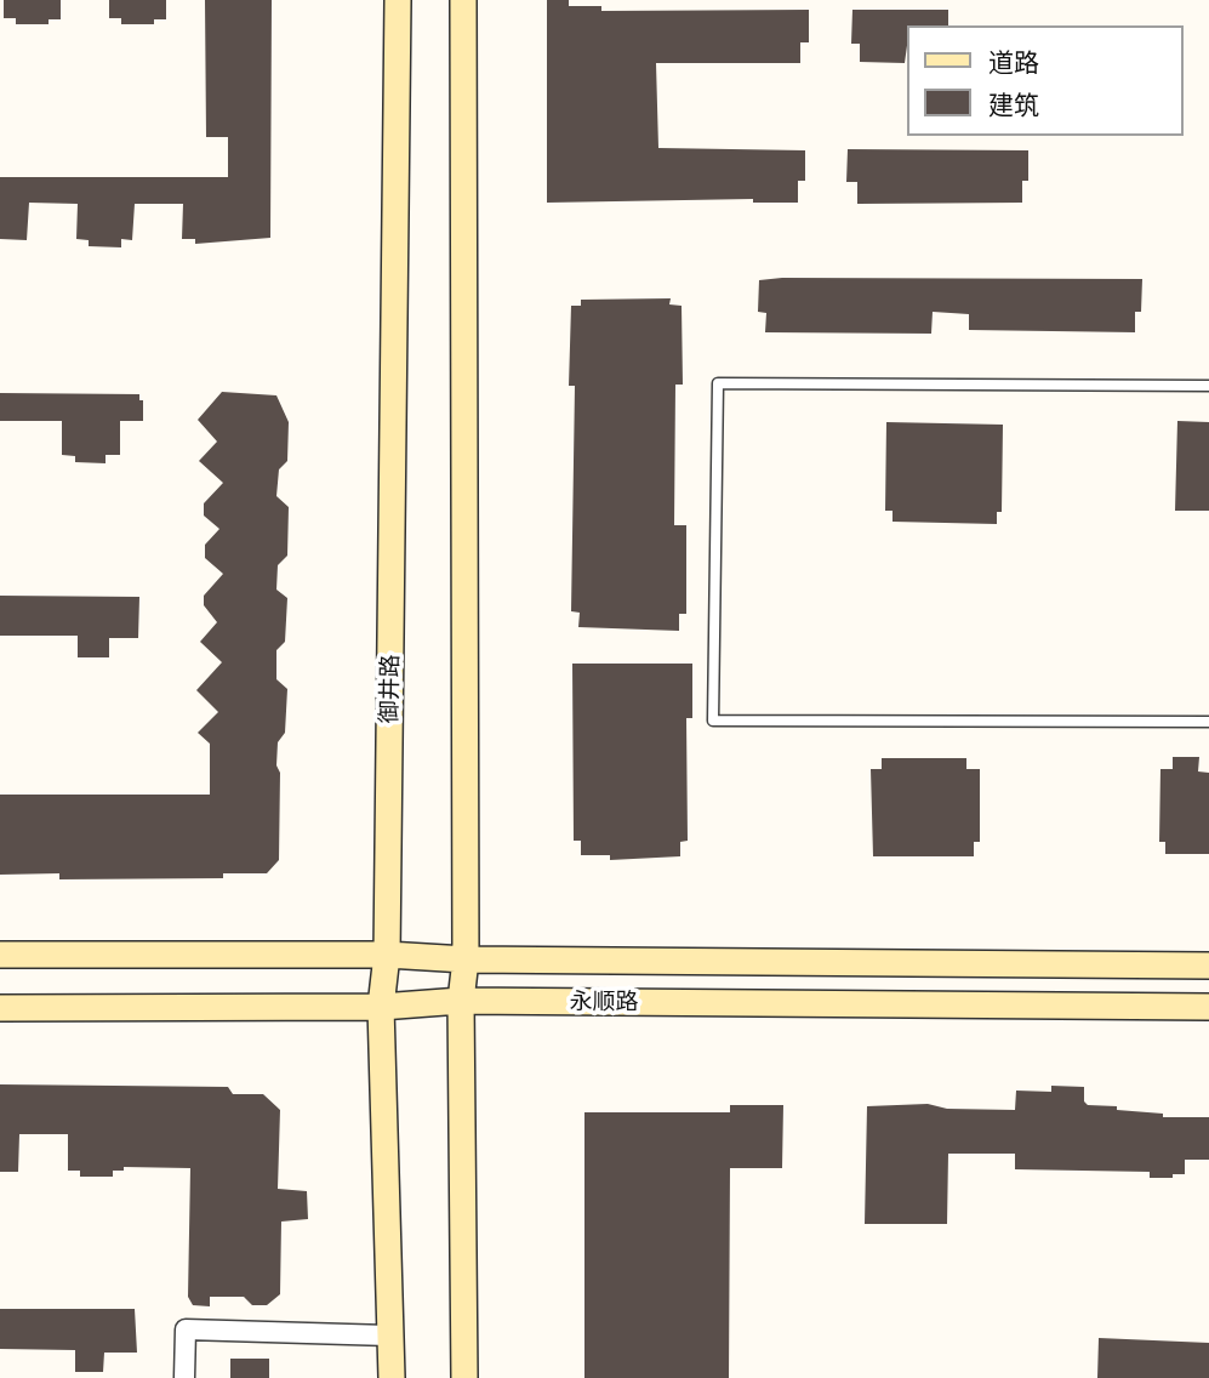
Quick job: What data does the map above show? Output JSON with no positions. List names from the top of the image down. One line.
{"streets":{"street":["御井路","永顺路"]},"crossings":[["御井路","永顺路"]],"legend":["道路","建筑"]}
